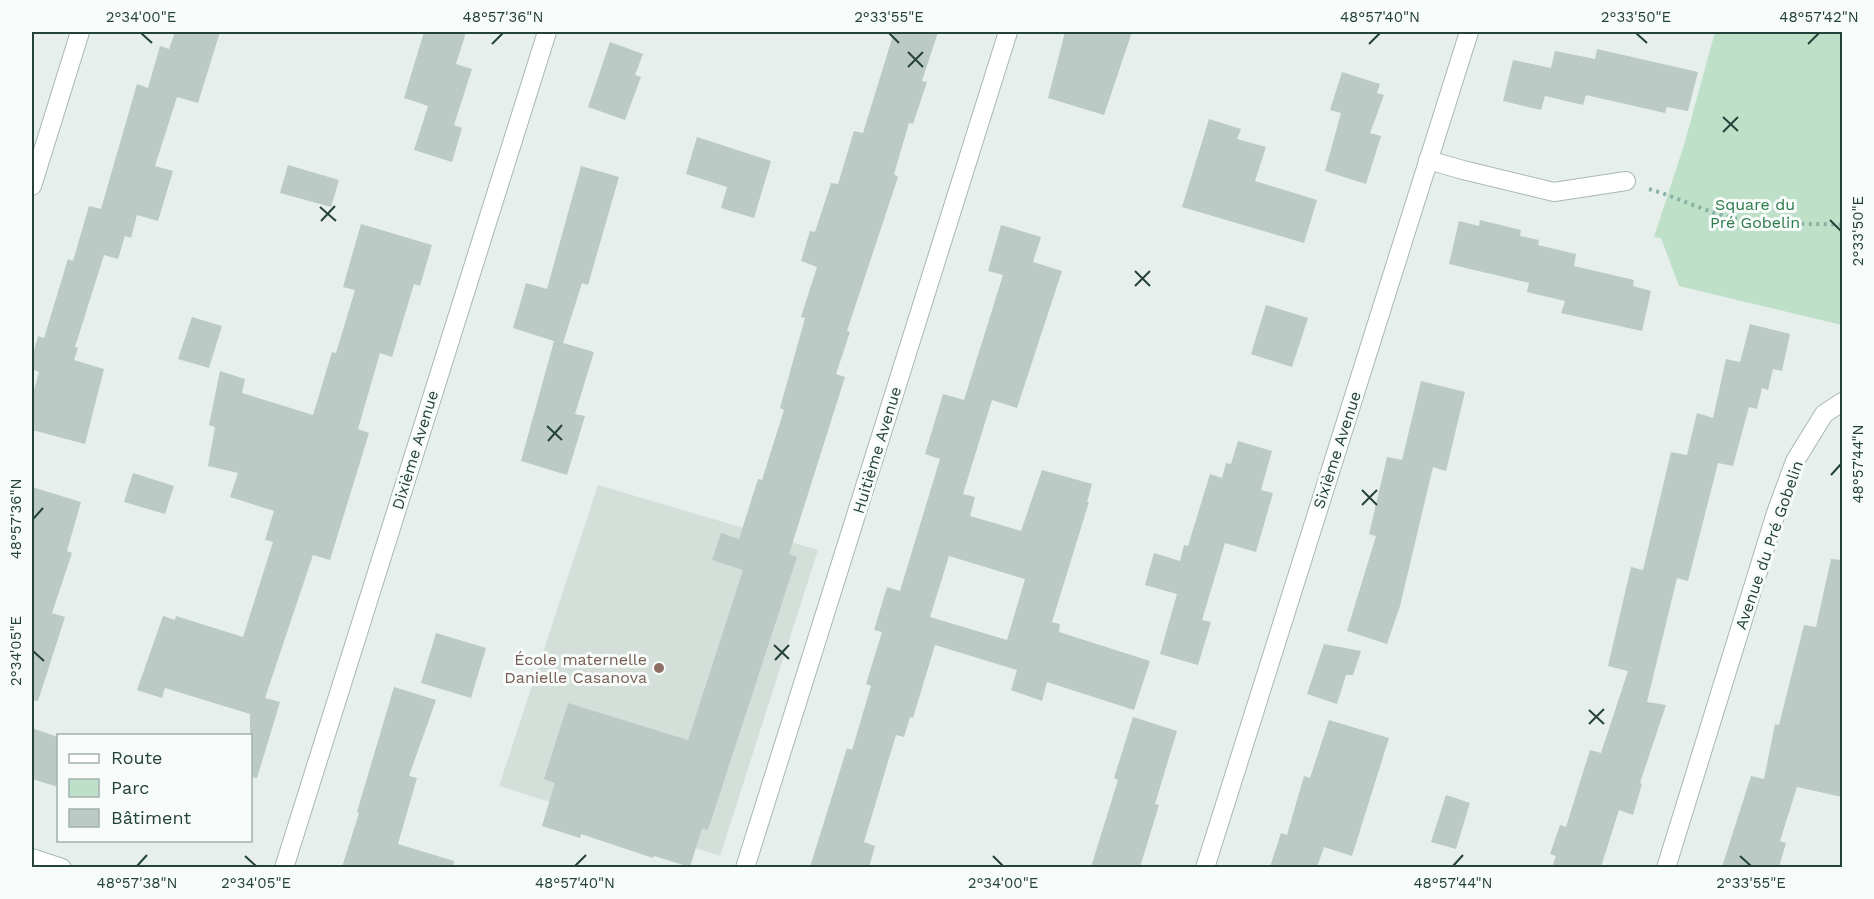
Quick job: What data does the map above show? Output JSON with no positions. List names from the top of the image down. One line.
{"streets":{"street":["Dixième Avenue","Huitième Avenue","Sixième Avenue","Avenue du Pré Gobelin"]},"parks":["Square du Pré Gobelin"],"places":["École maternelle Danielle Casanova"],"legend":["Route","Parc","Bâtiment"],"coordinates":["2°34'00\"E","48°57'36\"N","2°33'55\"E","48°57'40\"N","2°33'50\"E","48°57'42\"N","48°57'44\"N","2°34'05\"E","48°57'38\"N"]}
